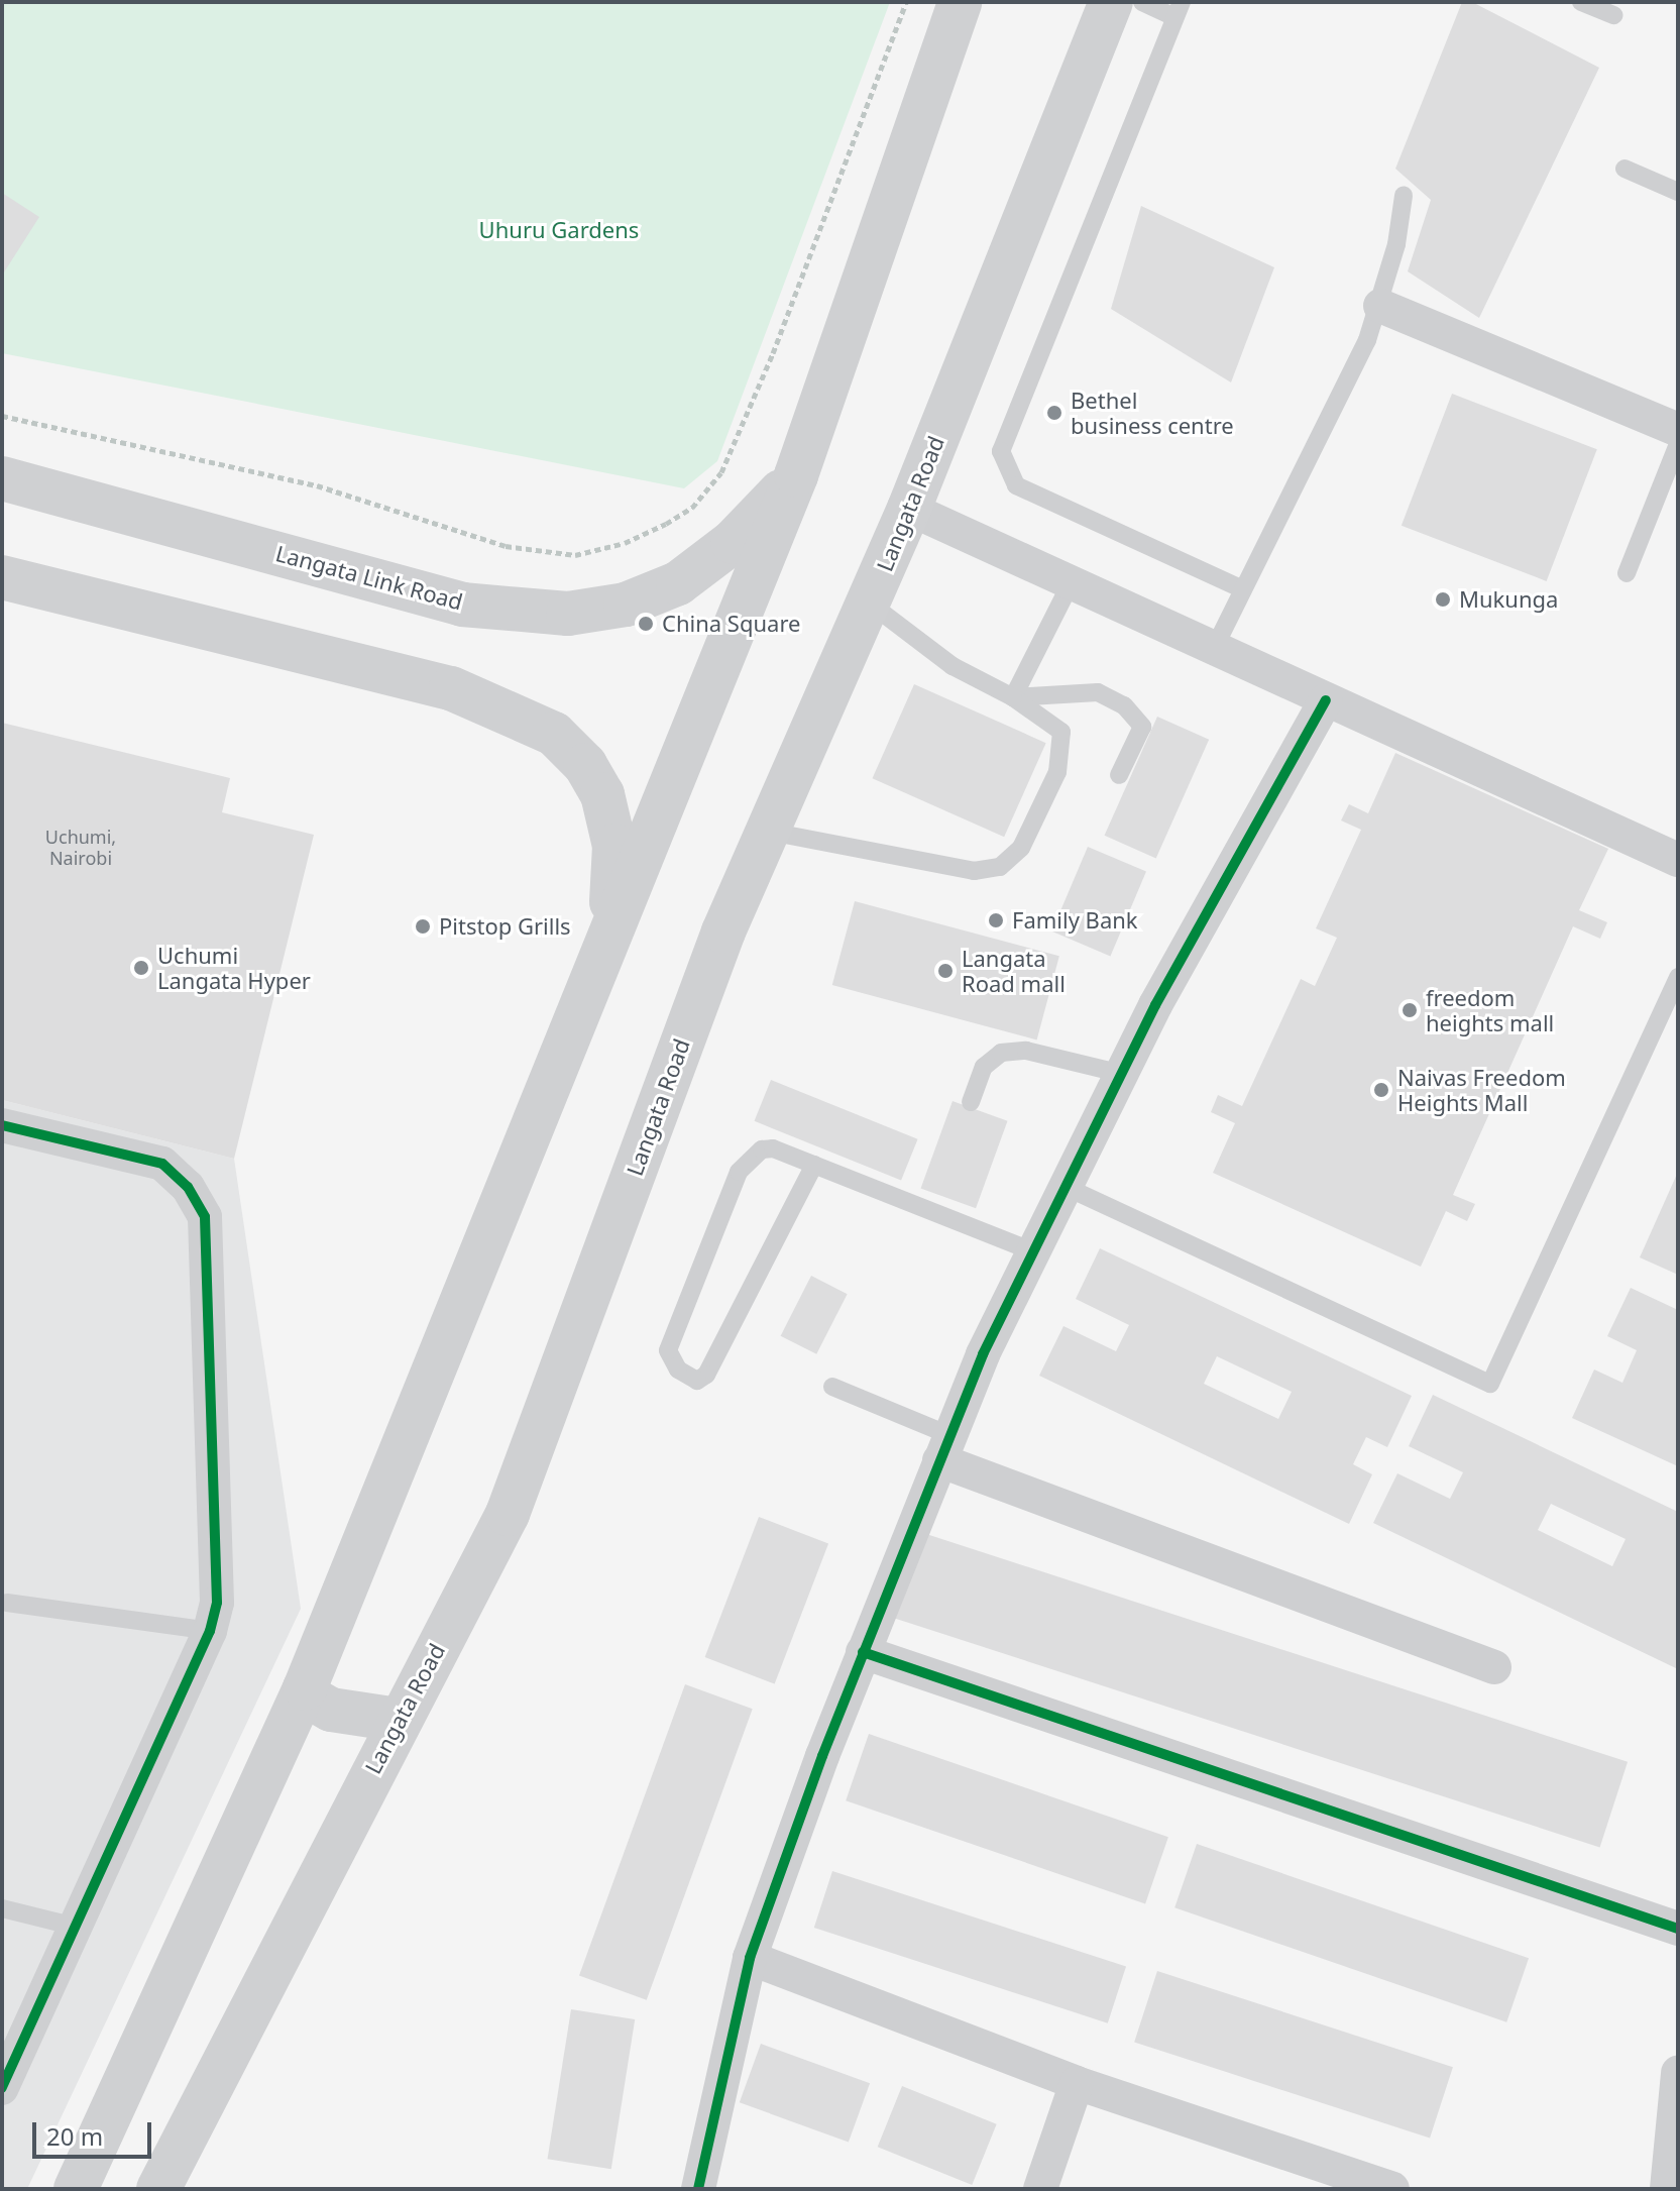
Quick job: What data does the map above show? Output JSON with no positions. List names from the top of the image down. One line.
{"streets":{"main road":["Langata Road","Langata Link Road"]},"parks":["Uhuru Gardens"],"places":["Bethel business centre","Mukunga","China Square","Family Bank","Pitstop Grills","Uchumi Langata Hyper","Langata Road mall","freedom heights mall","Naivas Freedom Heights Mall"],"house_numbers":["Uchumi, Nairobi"],"scale_bar":"20 m"}
